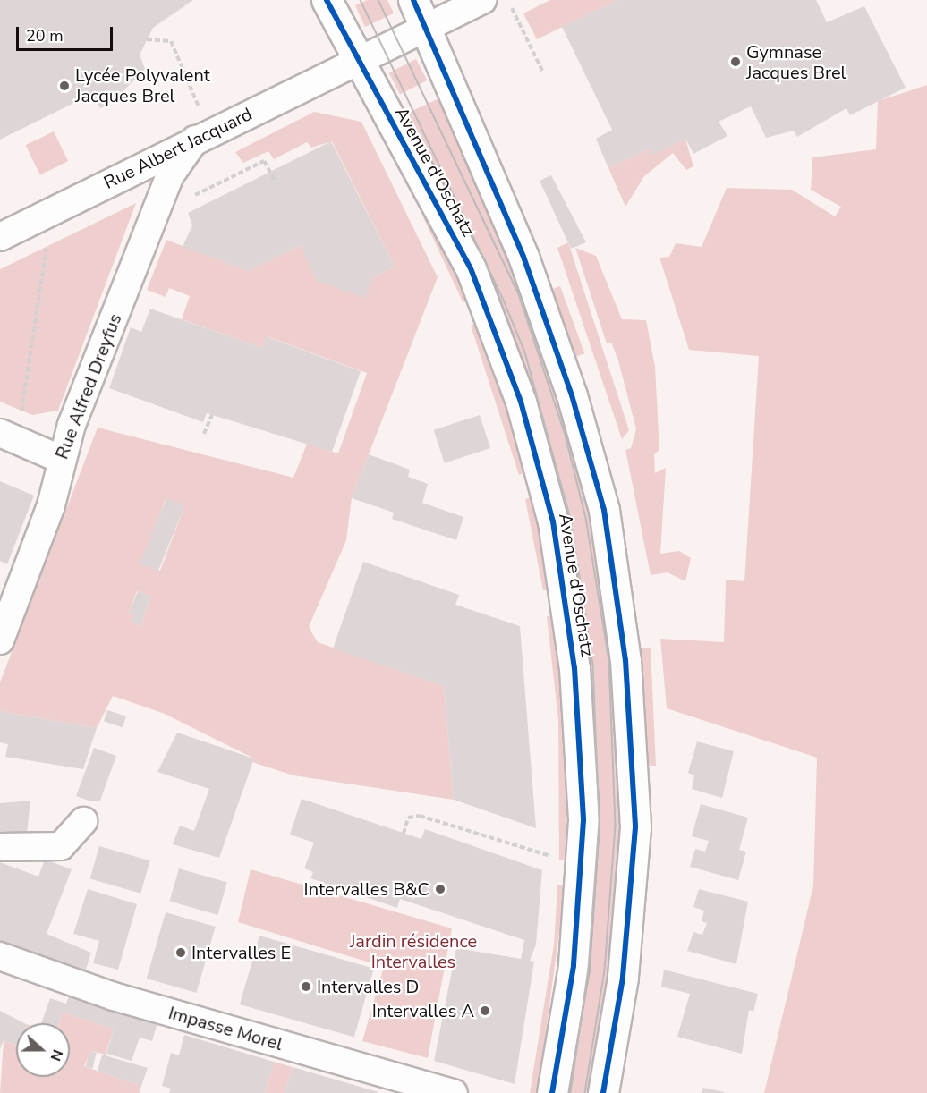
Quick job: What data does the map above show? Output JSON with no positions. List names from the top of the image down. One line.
{"streets":{"street":["Rue Albert Jacquard","Avenue d'Oschatz","Rue Alfred Dreyfus","Impasse Morel"]},"crossings":[["Rue Albert Jacquard","Avenue d'Oschatz"],["Rue Albert Jacquard","Rue Alfred Dreyfus"]],"parks":["Jardin résidence Intervalles"],"places":["Gymnase Jacques Brel","Lycée Polyvalent Jacques Brel","Intervalles B&C","Intervalles E","Intervalles D","Intervalles A"],"scale_bar":"20 m","north":"right"}
